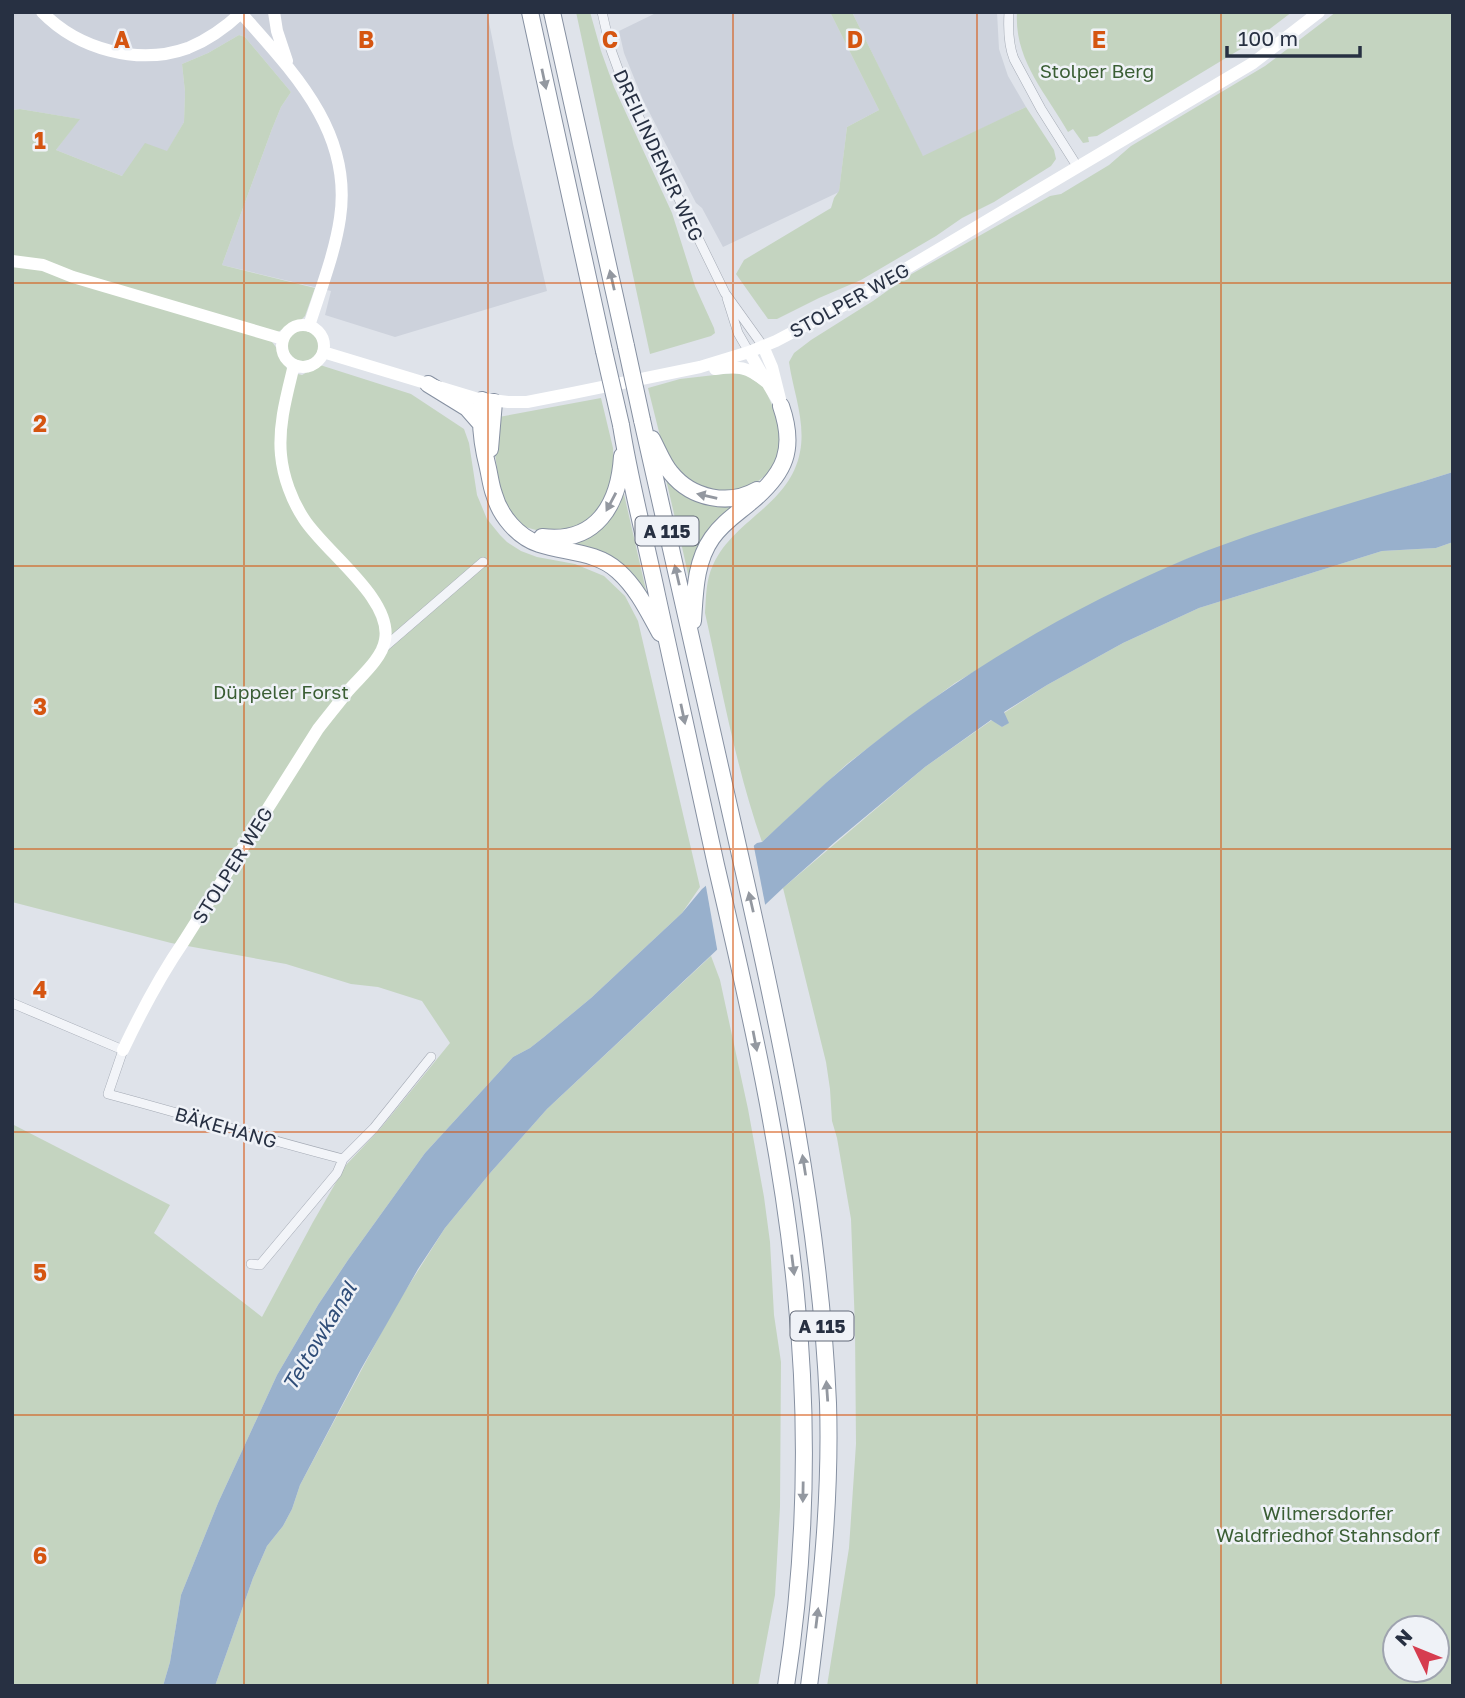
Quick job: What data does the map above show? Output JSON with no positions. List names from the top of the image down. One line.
{"streets":{"highway":["A 115"],"street":["DREILINDENER WEG","STOLPER WEG","BÄKEHANG"]},"crossings":[["DREILINDENER WEG","STOLPER WEG"],["STOLPER WEG","BÄKEHANG"]],"water":["Teltowkanal"],"parks":["Stolper Berg","Düppeler Forst","Wilmersdorfer Waldfriedhof Stahnsdorf"],"scale_bar":"100 m","north":"top left","grid":{"columns":["A","B","C","D","E"],"rows":["1","2","3","4","5","6"]}}
